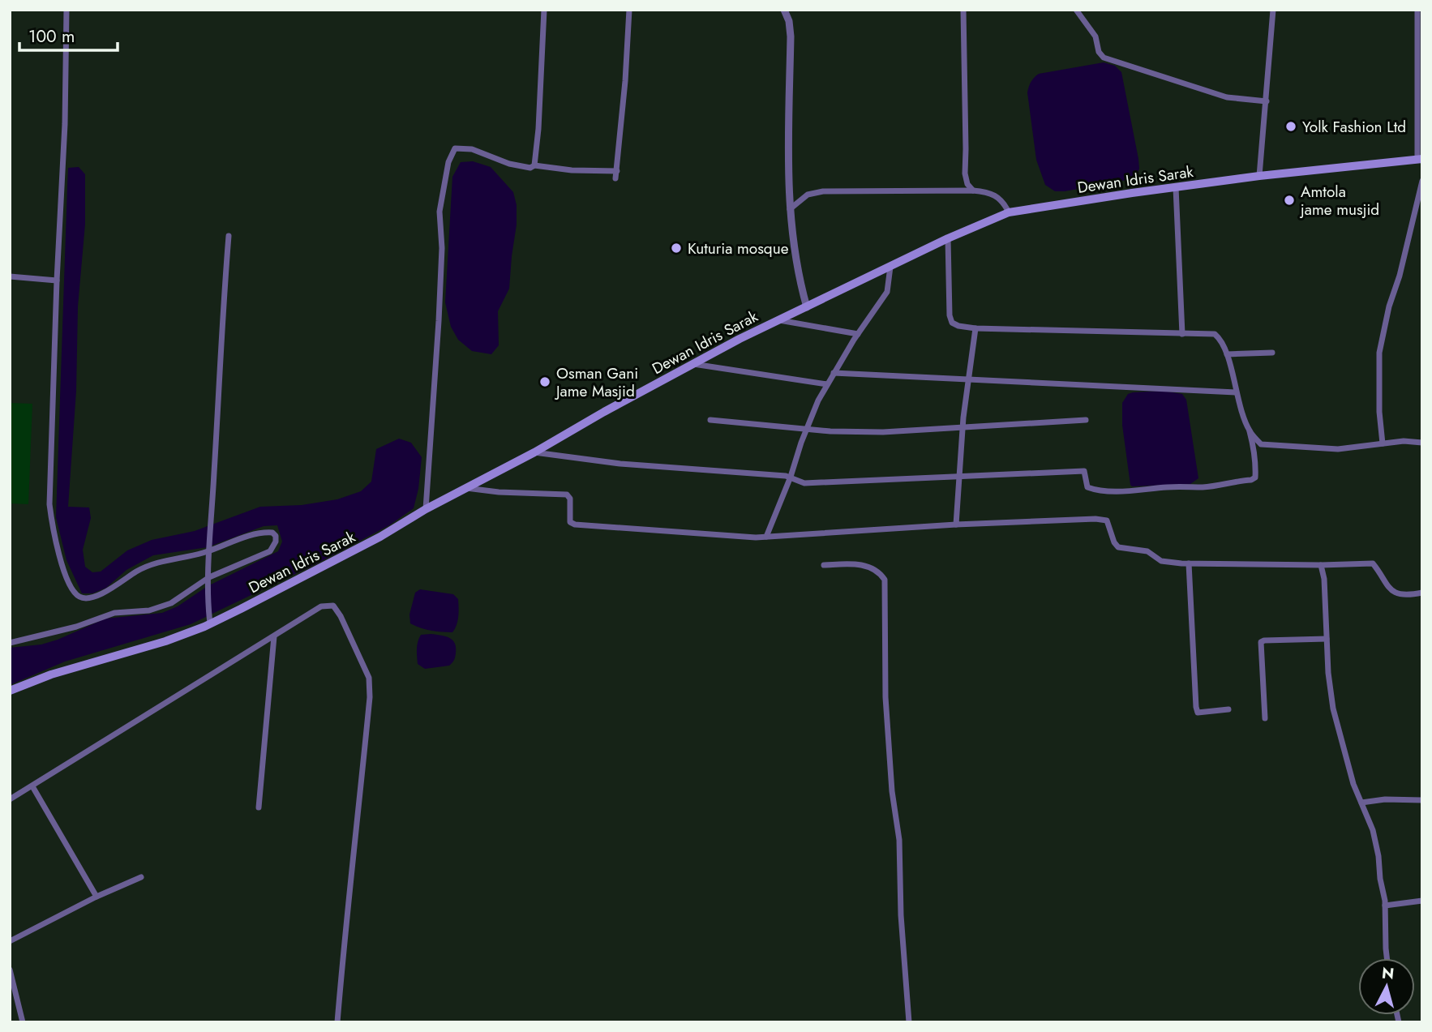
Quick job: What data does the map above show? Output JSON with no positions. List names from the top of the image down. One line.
{"streets":{"main road":["Dewan Idris Sarak"]},"places":["Yolk Fashion Ltd","Amtola jame musjid","Kuturia mosque","Osman Gani Jame Masjid"],"scale_bar":"100 m","north":"top"}
